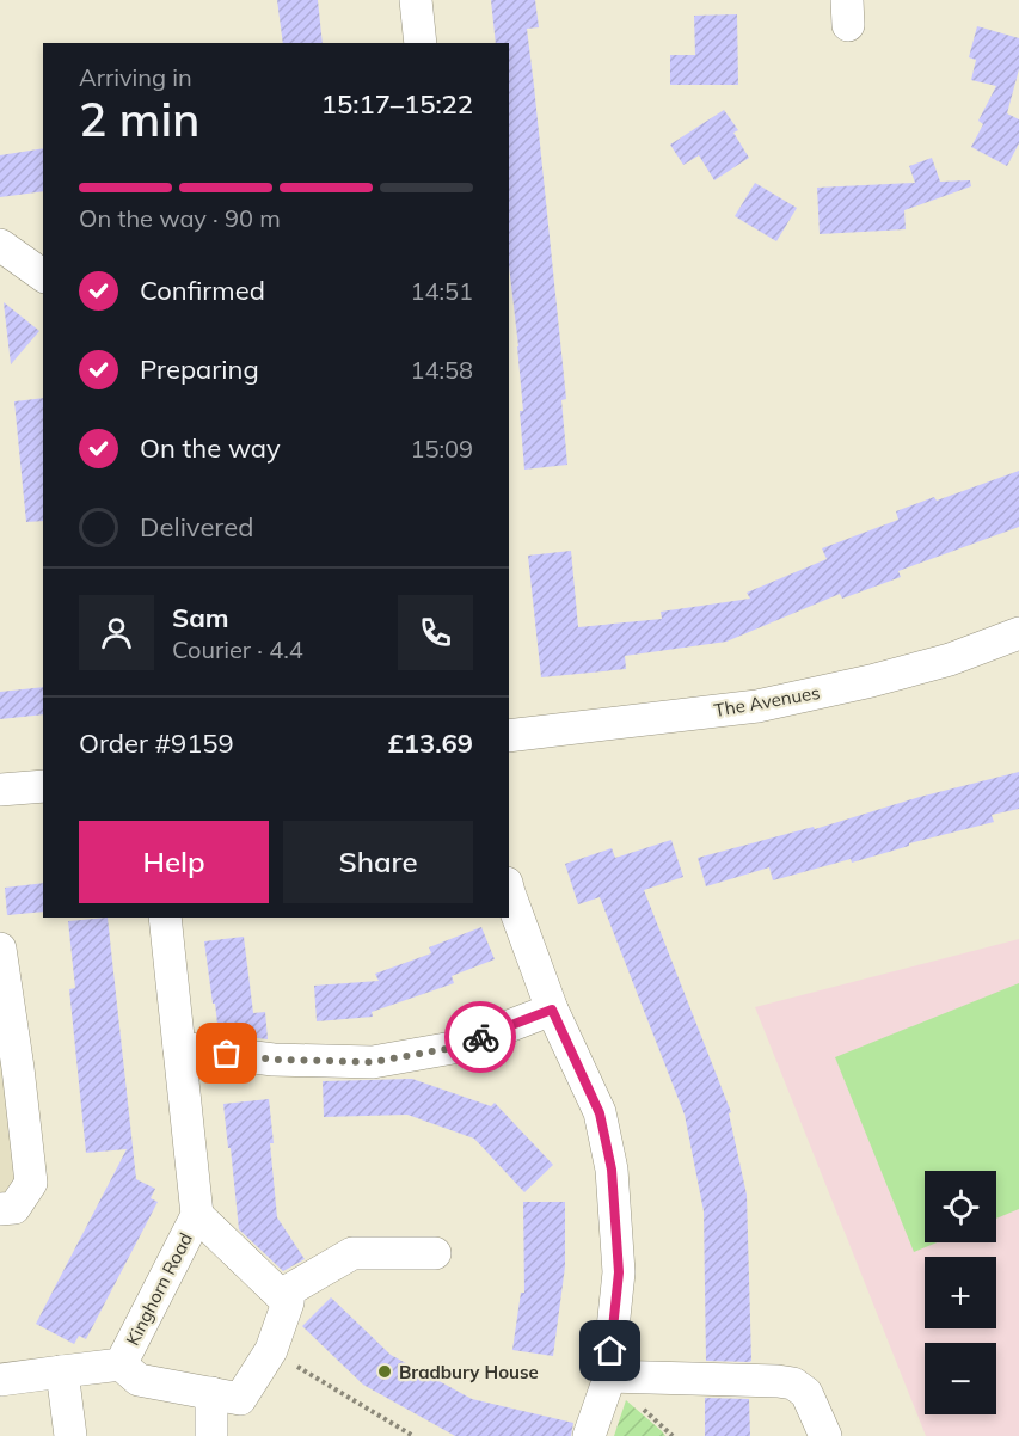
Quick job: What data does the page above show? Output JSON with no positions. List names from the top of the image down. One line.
{"streets":{"street":["The Avenues","Kinghorn Road"]},"places":["Bradbury House"],"page":{"heading":["2 min","Arriving in","15:17–15:22"],"panel":["Sam","Courier · 4.4","Order #9159","£13.69"],"bar":"On the way · 90 m","list":[["Confirmed","14:51"],["Preparing","14:58"],["On the way","15:09"],"Delivered"],"buttons":["Help","Share"],"map_buttons":["+","−"]}}
